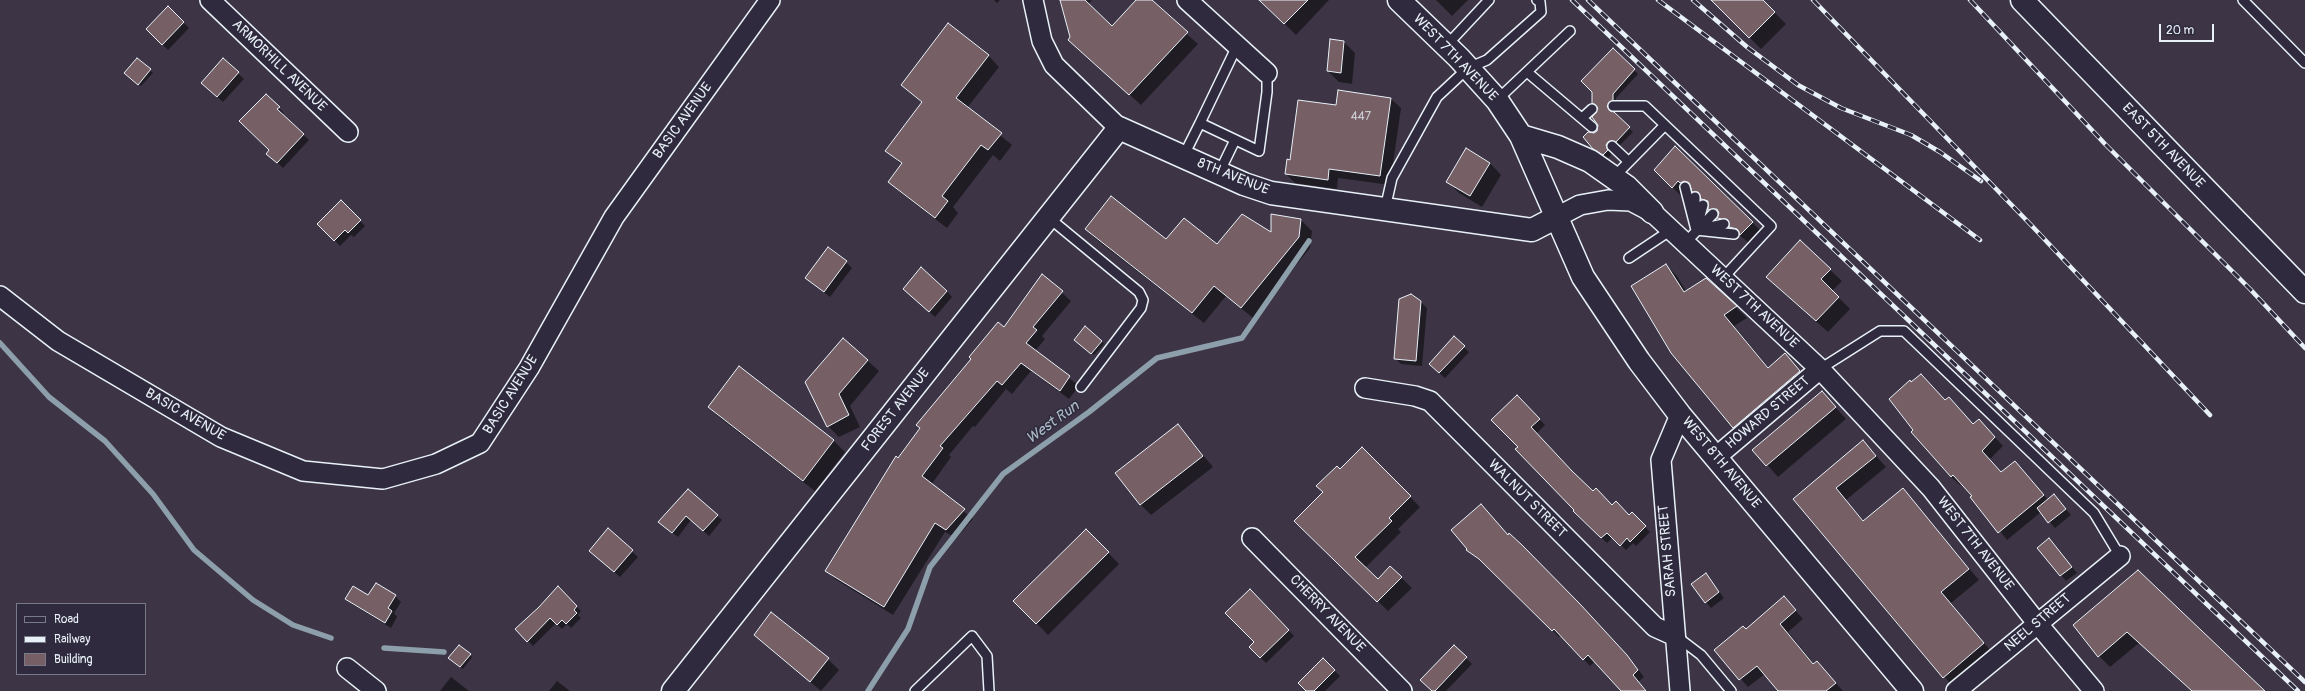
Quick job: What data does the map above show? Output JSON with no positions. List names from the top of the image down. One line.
{"streets":{"street":["WEST 7TH AVENUE","ARMORHILL AVENUE","BASIC AVENUE","EAST 5TH AVENUE","8TH AVENUE","FOREST AVENUE","HOWARD STREET","WEST 8TH AVENUE","WALNUT STREET","SARAH STREET","CHERRY AVENUE","NEEL STREET"]},"crossings":[["WEST 7TH AVENUE","8TH AVENUE"],["WEST 7TH AVENUE","HOWARD STREET"],["WEST 7TH AVENUE","WEST 8TH AVENUE"],["WEST 7TH AVENUE","NEEL STREET"],["8TH AVENUE","FOREST AVENUE"],["8TH AVENUE","WEST 8TH AVENUE"],["HOWARD STREET","WEST 8TH AVENUE"],["WEST 8TH AVENUE","SARAH STREET"],["WALNUT STREET","SARAH STREET"]],"water":["West Run"],"house_numbers":["447"],"legend":["Road","Railway","Building"],"scale_bar":"20 m"}
